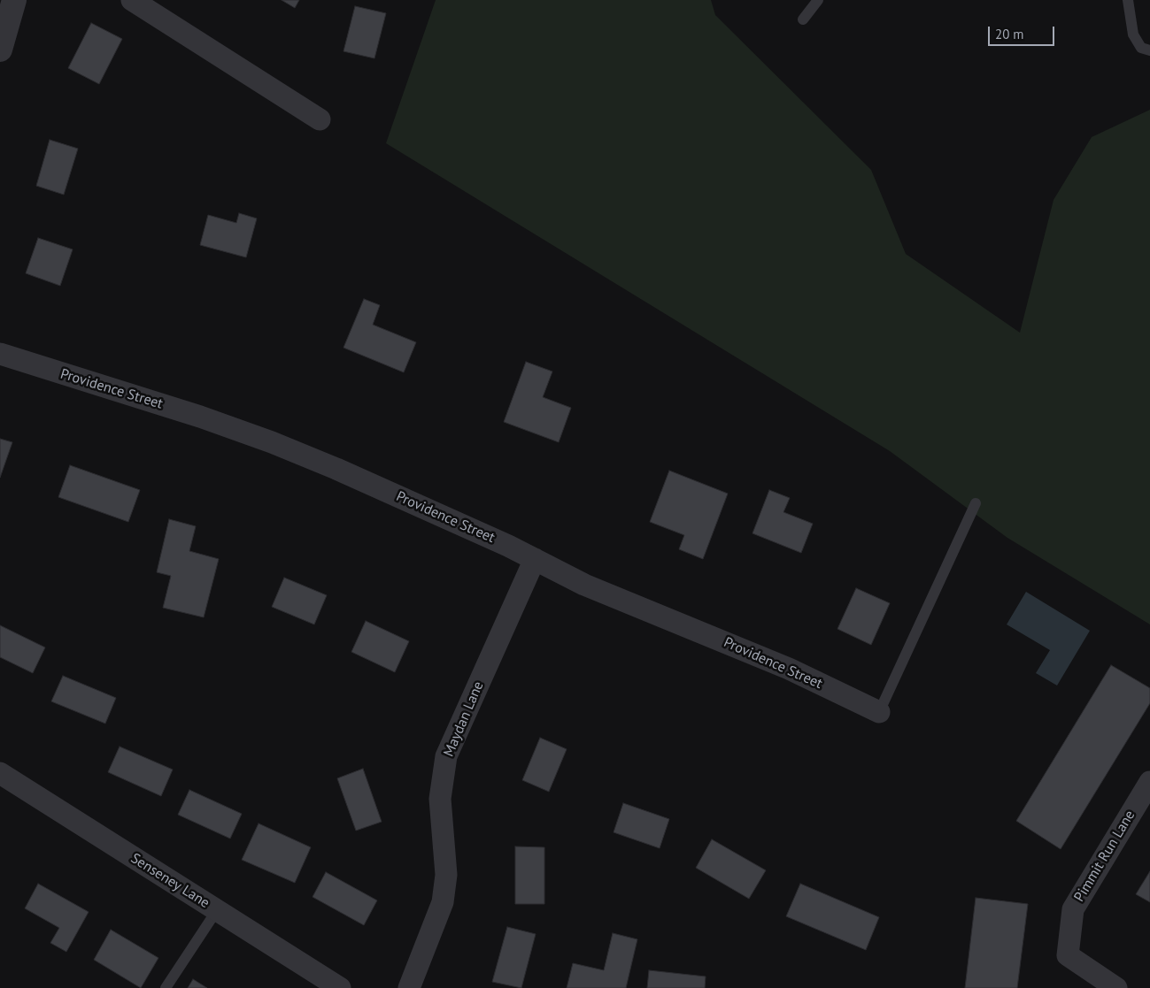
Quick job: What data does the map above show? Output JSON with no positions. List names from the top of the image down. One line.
{"streets":{"street":["Providence Street","Maydan Lane","Pimmit Run Lane","Senseney Lane"]},"crossings":[["Providence Street","Maydan Lane"]],"scale_bar":"20 m"}
